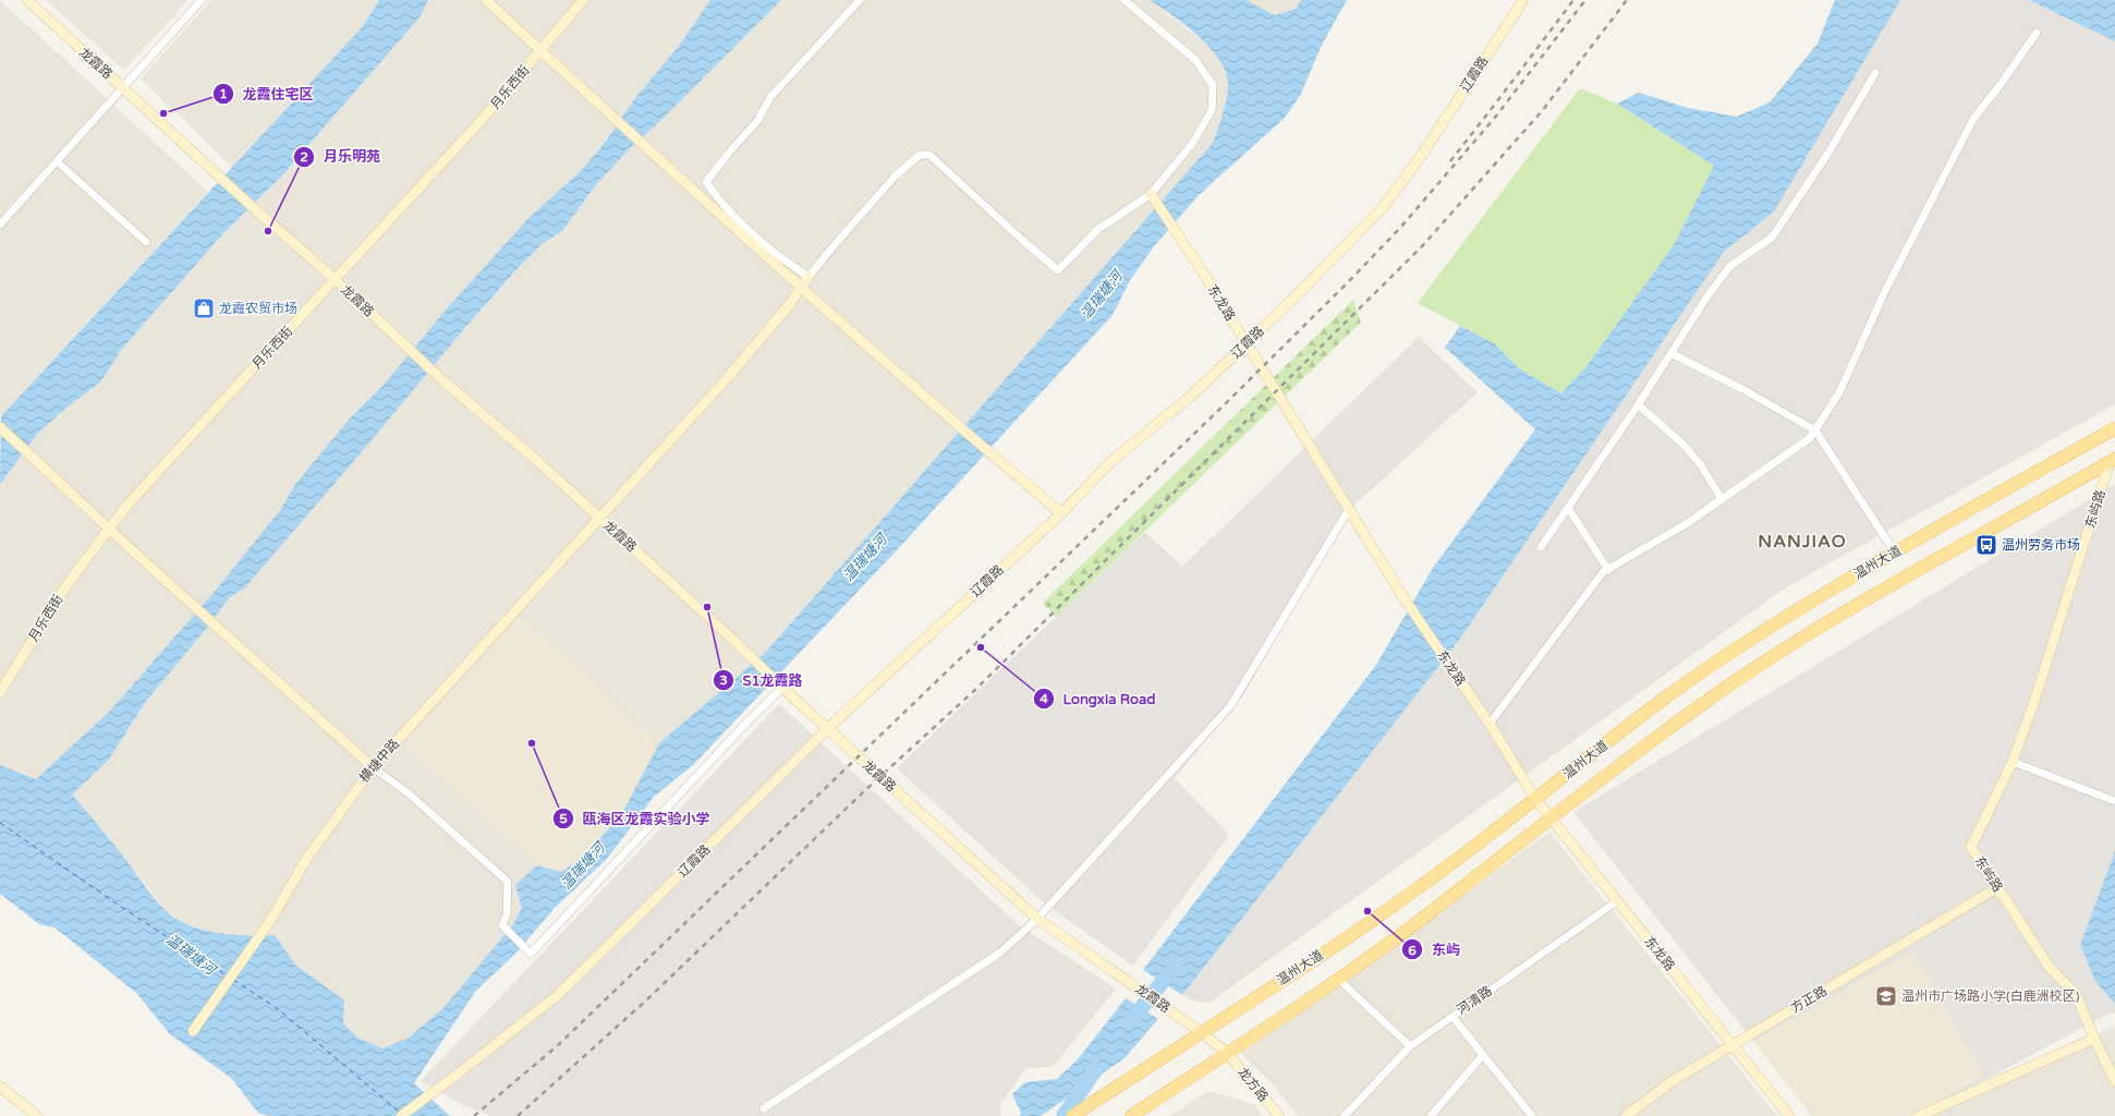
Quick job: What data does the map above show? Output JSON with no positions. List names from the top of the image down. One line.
{"streets":{"main road":["温州大道"],"street":["龙霞路","辽霞路","月乐西街","东龙路","东屿路","横塘中路","方正路","河清路","龙方路"]},"crossings":[["龙霞路","辽霞路"],["龙霞路","月乐西街"],["龙霞路","温州大道"],["龙霞路","横塘中路"],["龙霞路","龙方路"],["东龙路","温州大道"],["东龙路","方正路"],["东龙路","河清路"],["东屿路","温州大道"],["东屿路","方正路"],["温州大道","龙方路"]],"districts":["NANJIAO"],"water":["温瑞塘河"],"places":{"other":["龙霞住宅区","月乐明苑","S1龙霞路","Longxia Road","瓯海区龙霞实验小学","东屿"],"shop":["龙霞农贸市场"],"bus stop":["温州劳务市场"],"school or university":["温州市广场路小学(白鹿洲校区)"]}}
